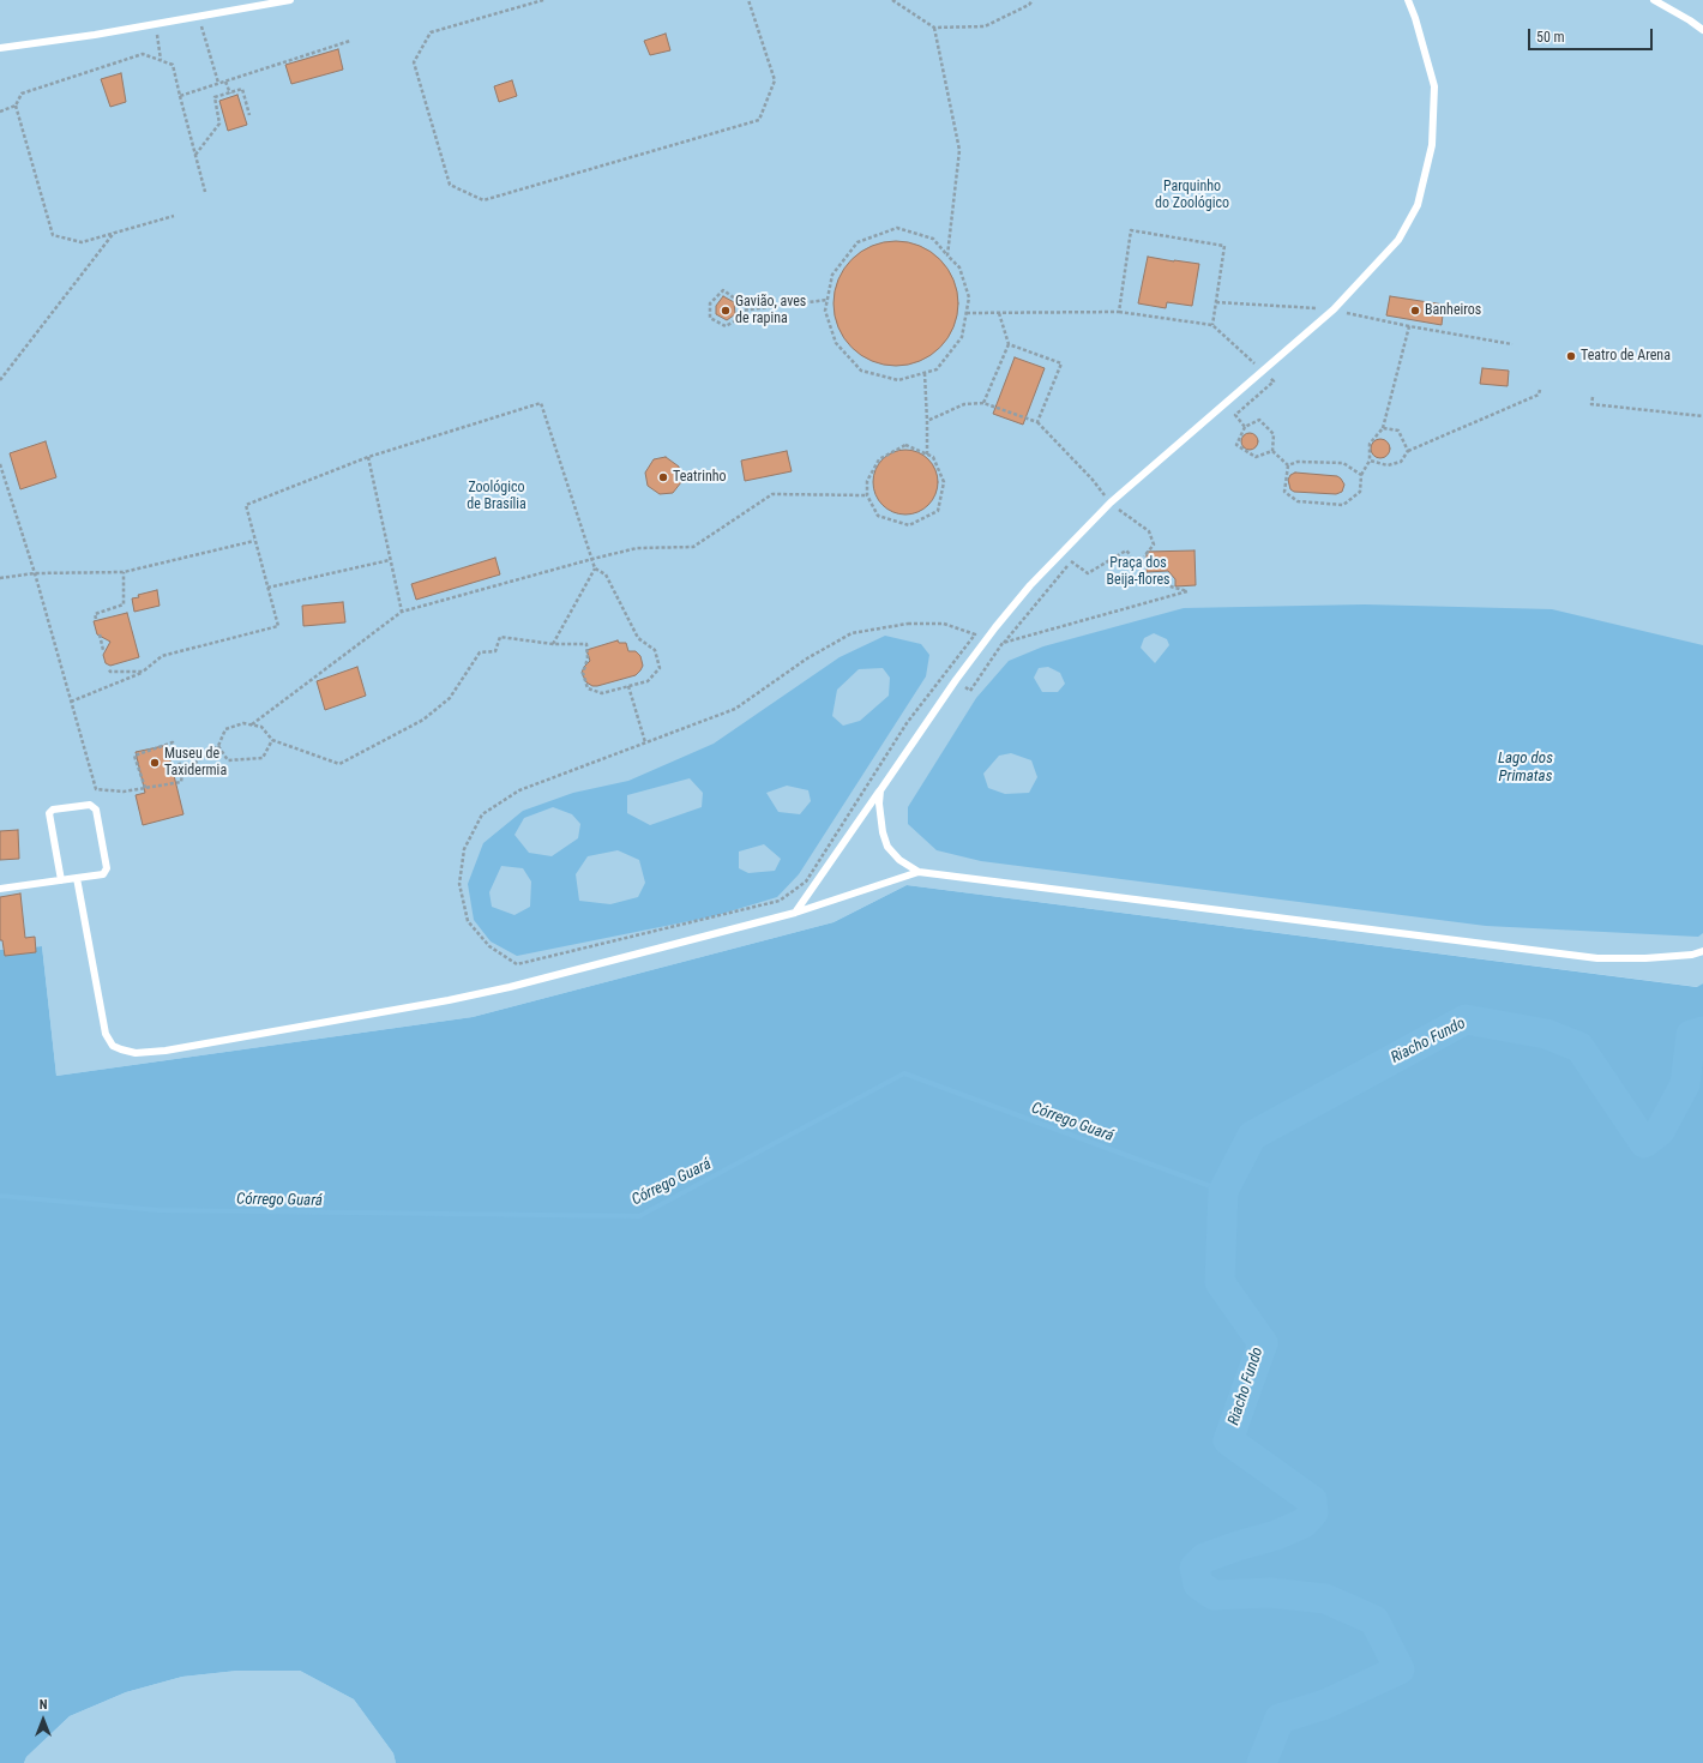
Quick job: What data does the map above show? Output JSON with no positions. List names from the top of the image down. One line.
{"water":["Lago dos Primatas","Riacho Fundo","Córrego Guará"],"parks":["Parquinho do Zoológico","Zoológico de Brasília","Praça dos Beija-flores"],"places":["Gavião, aves de rapina","Banheiros","Teatro de Arena","Teatrinho","Museu de Taxidermia"],"scale_bar":"50 m","north":"top"}
